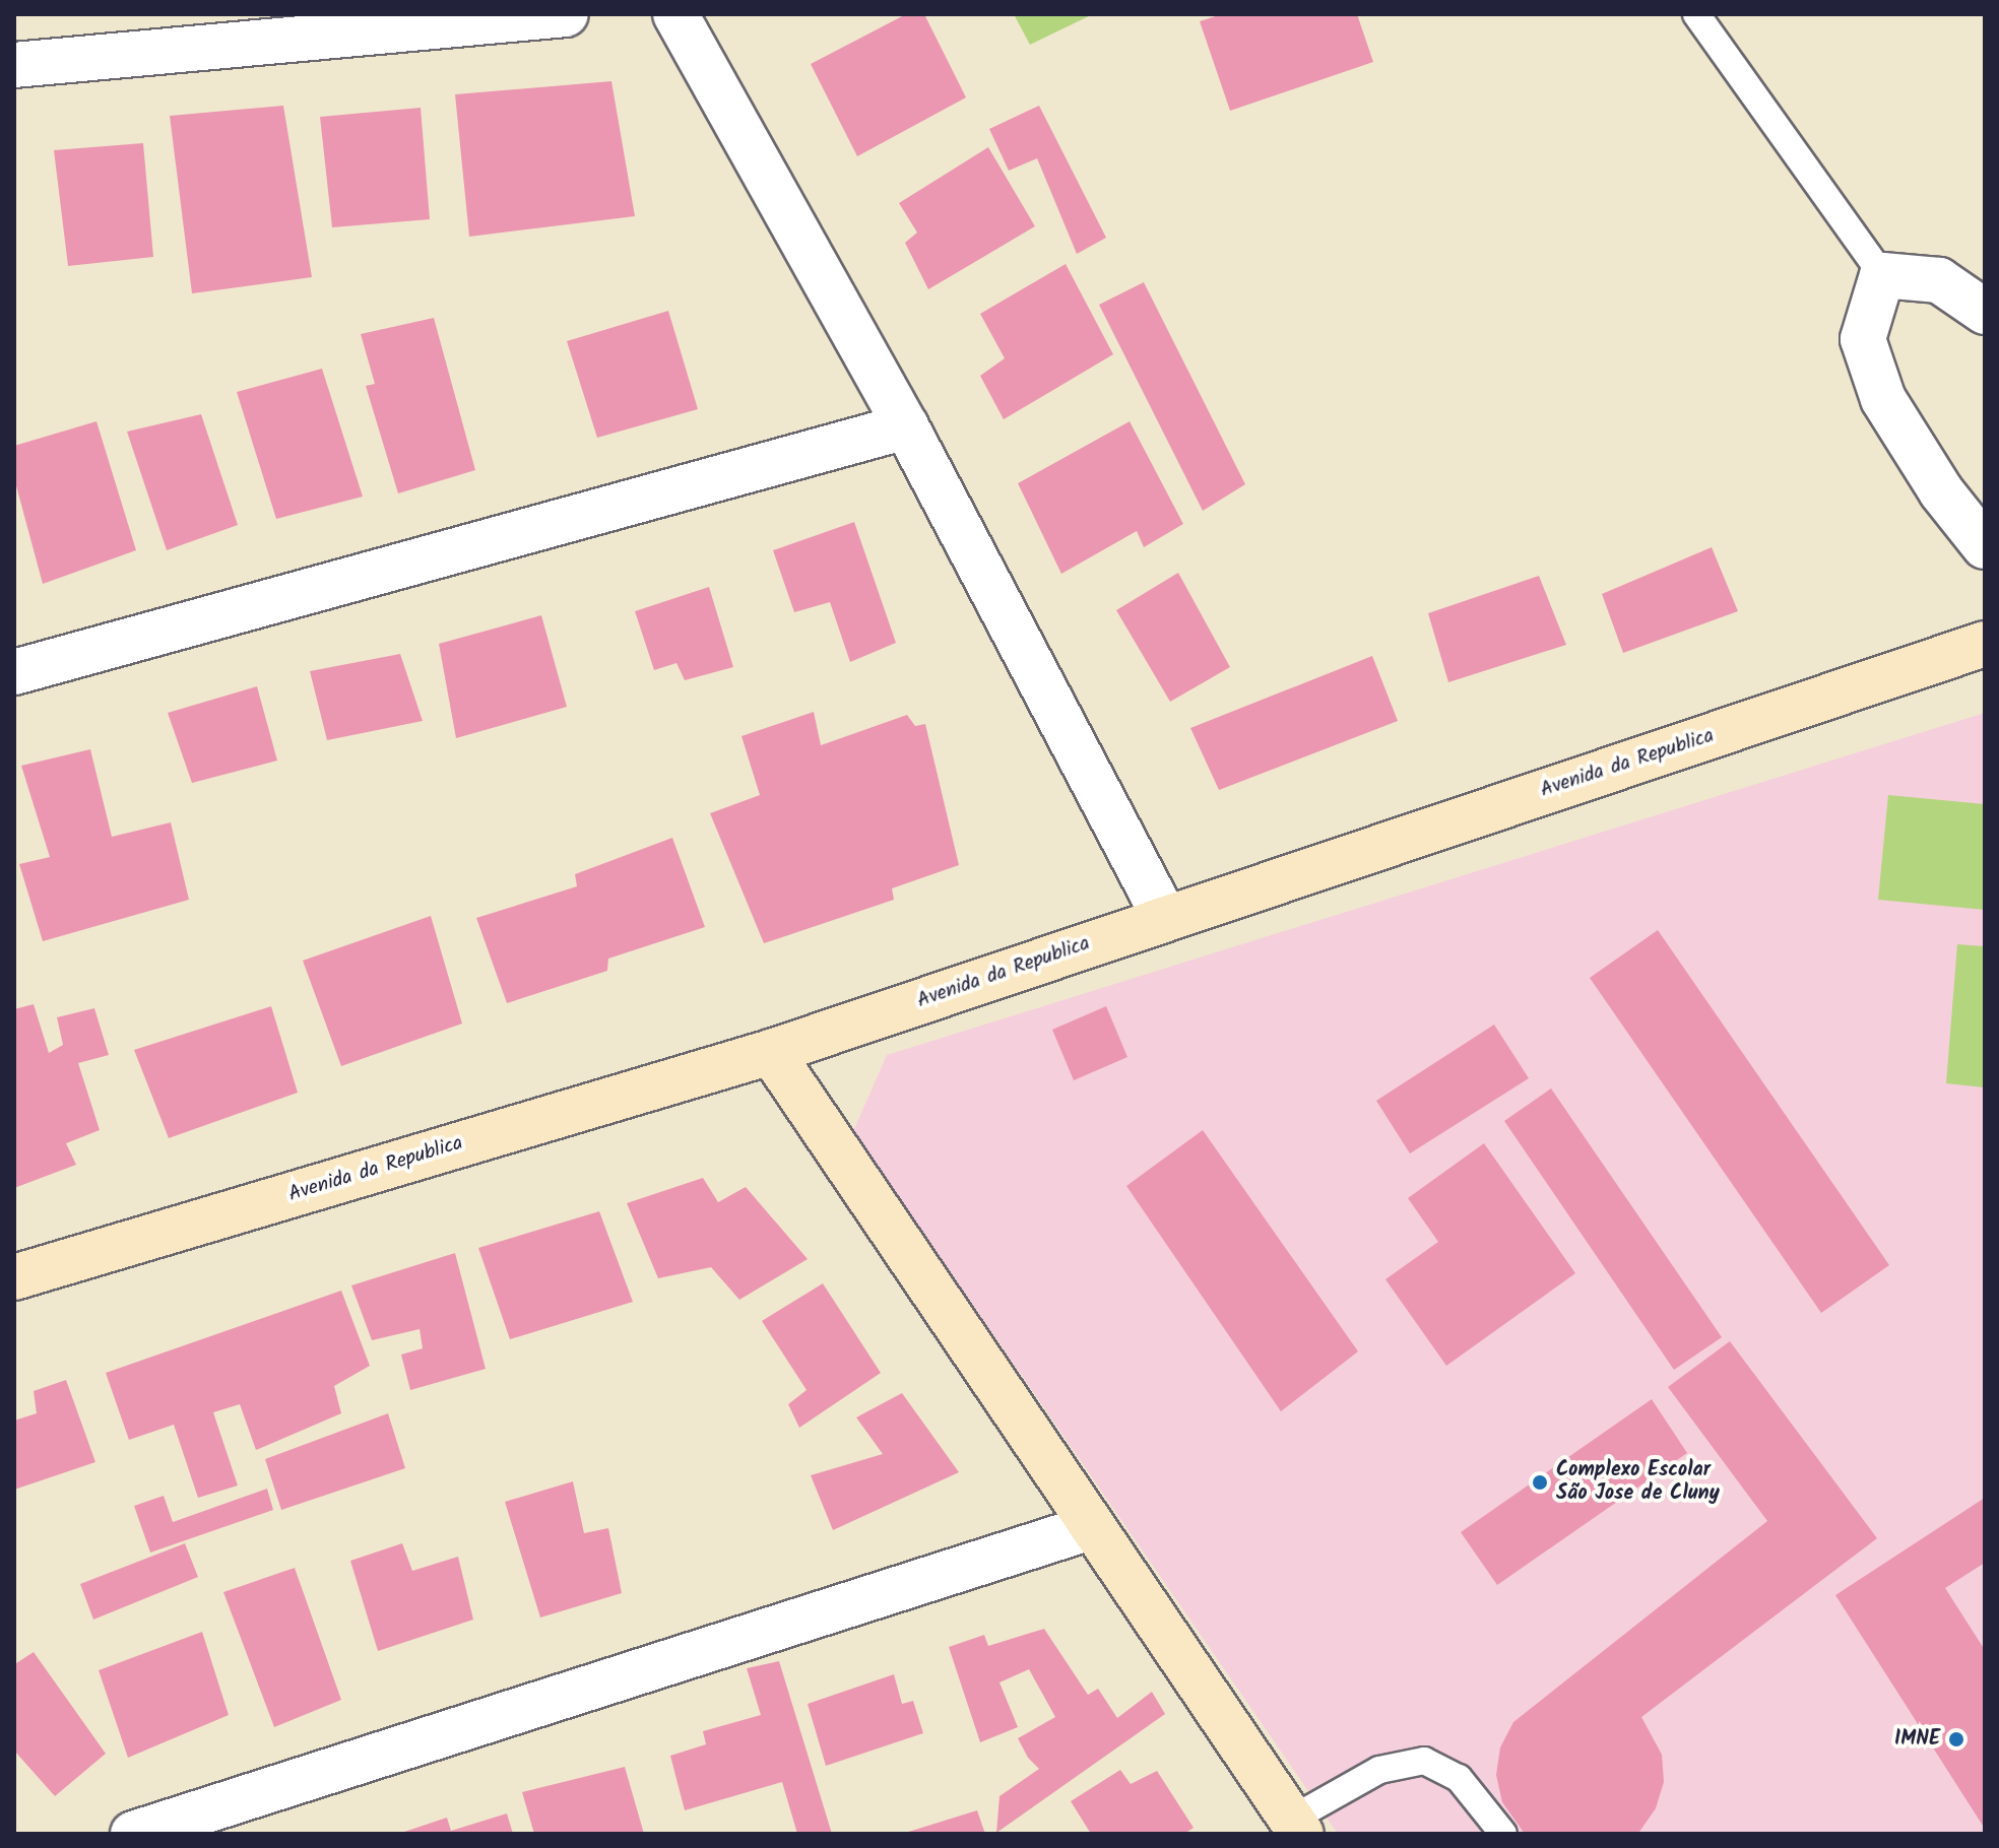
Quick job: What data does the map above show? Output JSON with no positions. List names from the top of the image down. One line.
{"streets":{"street":["Avenida da Republica"]},"places":["Complexo Escolar São Jose de Cluny","IMNE"]}
